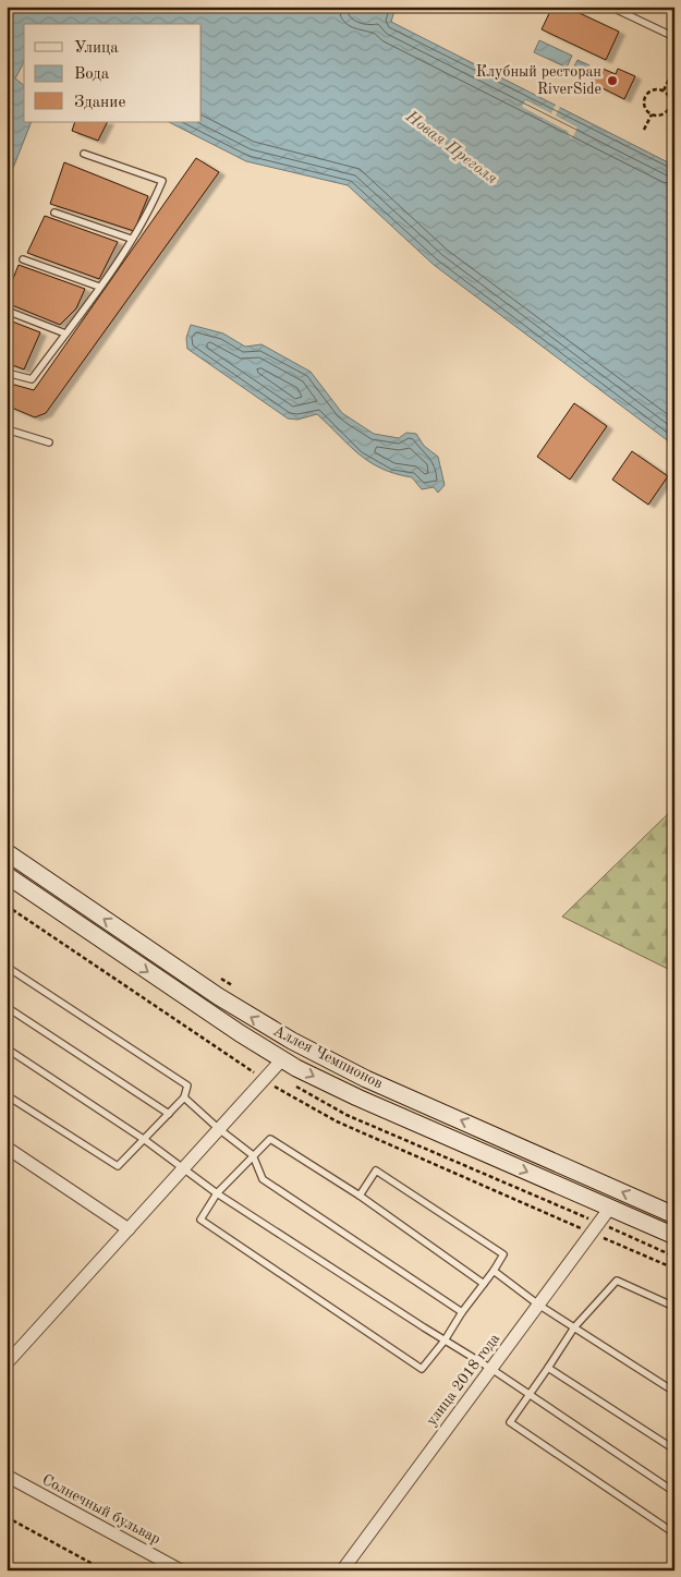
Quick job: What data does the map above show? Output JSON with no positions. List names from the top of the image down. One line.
{"streets":{"main road":["Аллея Чемпионов"],"street":["улица 2018 года","Солнечный бульвар"]},"crossings":[["Аллея Чемпионов","улица 2018 года"]],"water":["Новая Преголя"],"places":["Клубный ресторан RiverSide"],"legend":["Улица","Вода","Здание"]}
